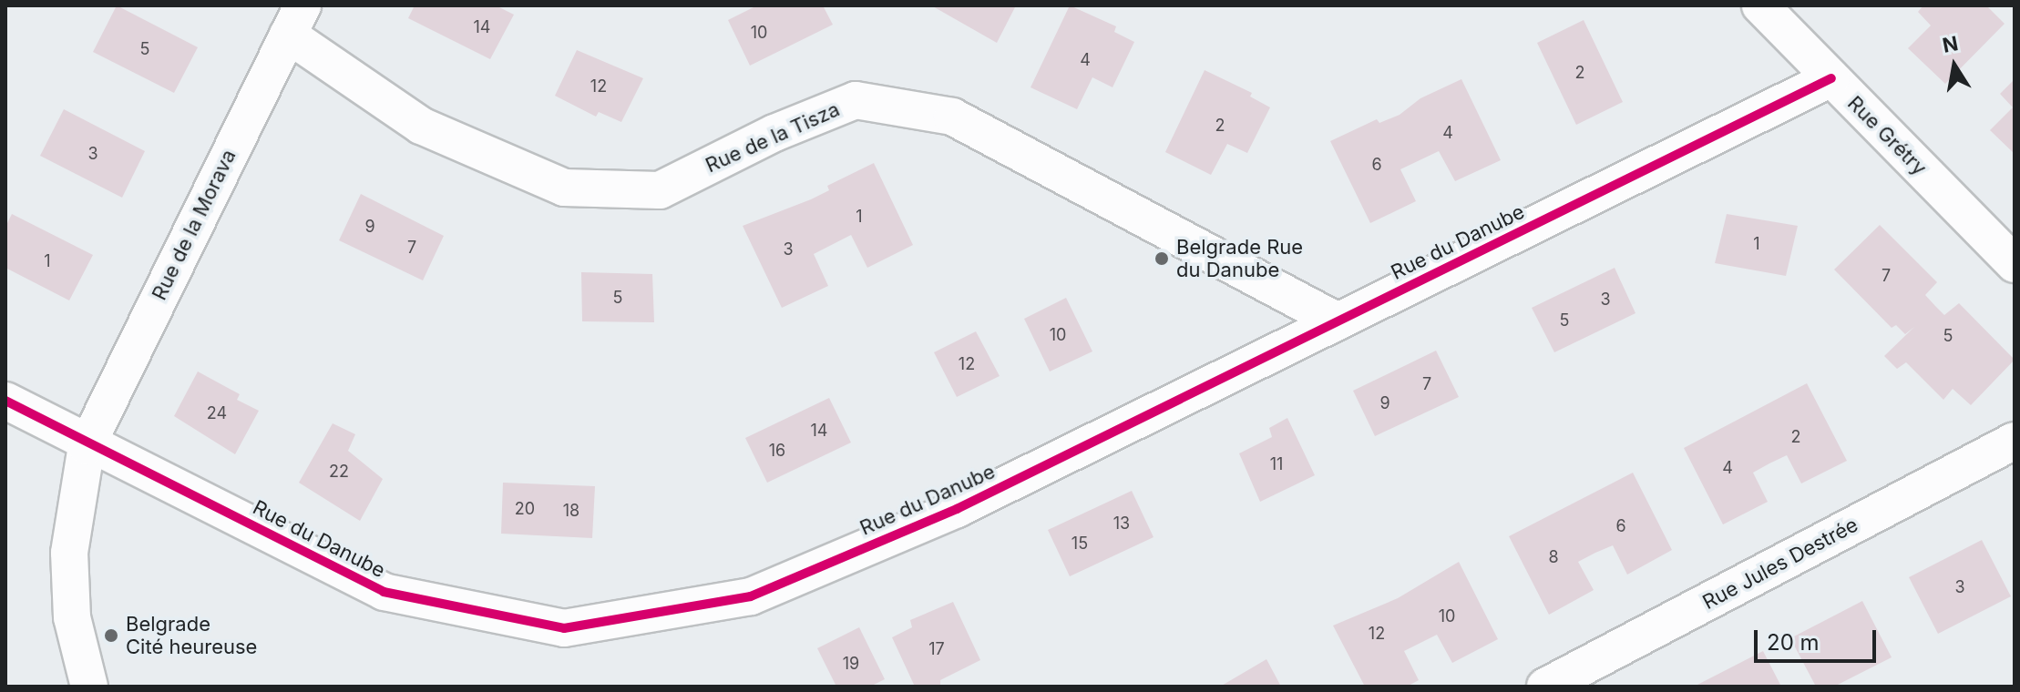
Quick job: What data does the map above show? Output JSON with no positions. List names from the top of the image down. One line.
{"streets":{"street":["Rue Grétry","Rue de la Tisza","Rue de la Morava","Rue du Danube","Rue Jules Destrée"]},"crossings":[["Rue Grétry","Rue du Danube"],["Rue de la Tisza","Rue de la Morava"],["Rue de la Tisza","Rue du Danube"],["Rue de la Morava","Rue du Danube"]],"places":["Belgrade Rue du Danube","Belgrade Cité heureuse"],"house_numbers":["14","10","5","4","2","12","2","4","3","6","1","9","1","7","3","1","7","5","3","5","10","5","12","7","9","24","14","2","16","11","4","22","20","18","13","6","15","8","3","10","12","17","19"],"scale_bar":"20 m","north":"top"}
